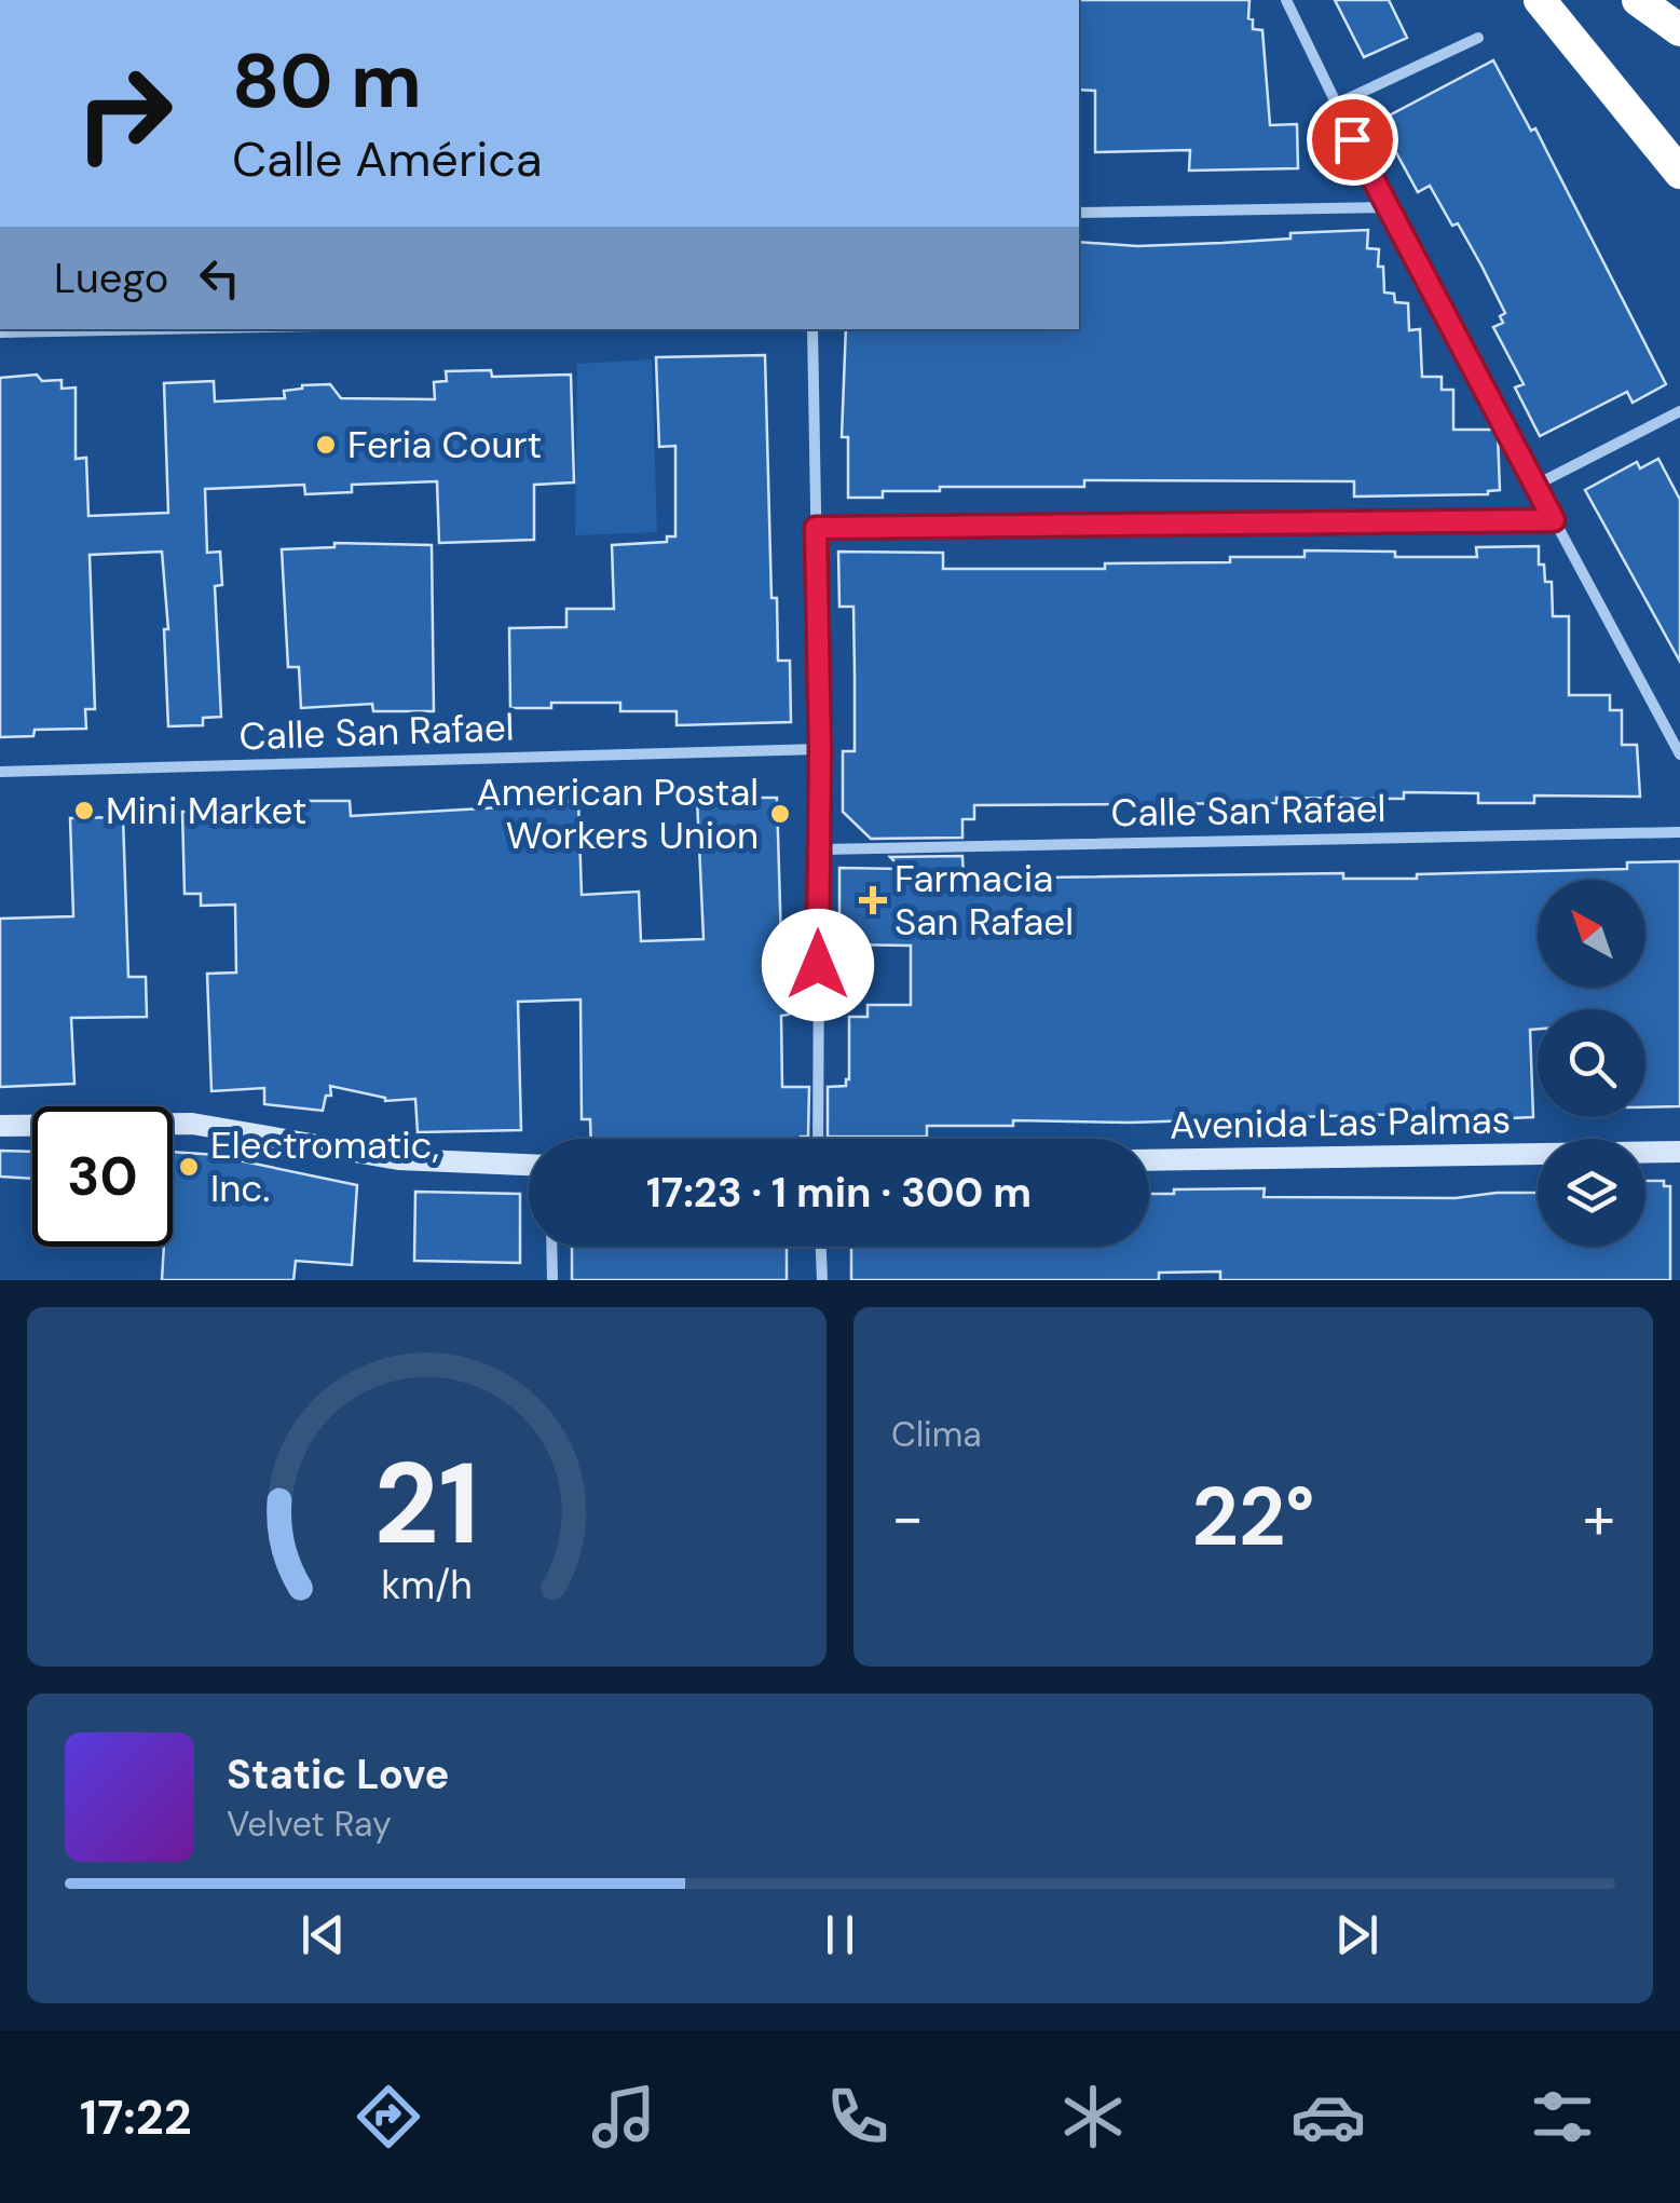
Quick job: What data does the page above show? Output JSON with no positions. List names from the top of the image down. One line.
{"streets":{"street":["Calle San Rafael","Avenida Las Palmas"]},"places":{"other":["Feria Court","Mini Market","American Postal Workers Union","Electromatic, Inc."],"health":["Farmacia San Rafael"]},"north":"top left","page":{"turn":["80 m","Calle América"],"then":"Luego","limit":"30","trip":"17:23 · 1 min · 300 m","tile":"Clima","heat":["−","22°","+"],"song":["Static Love","Velvet Ray"],"tabs":"17:22","gauge":["21","km/h"]}}
